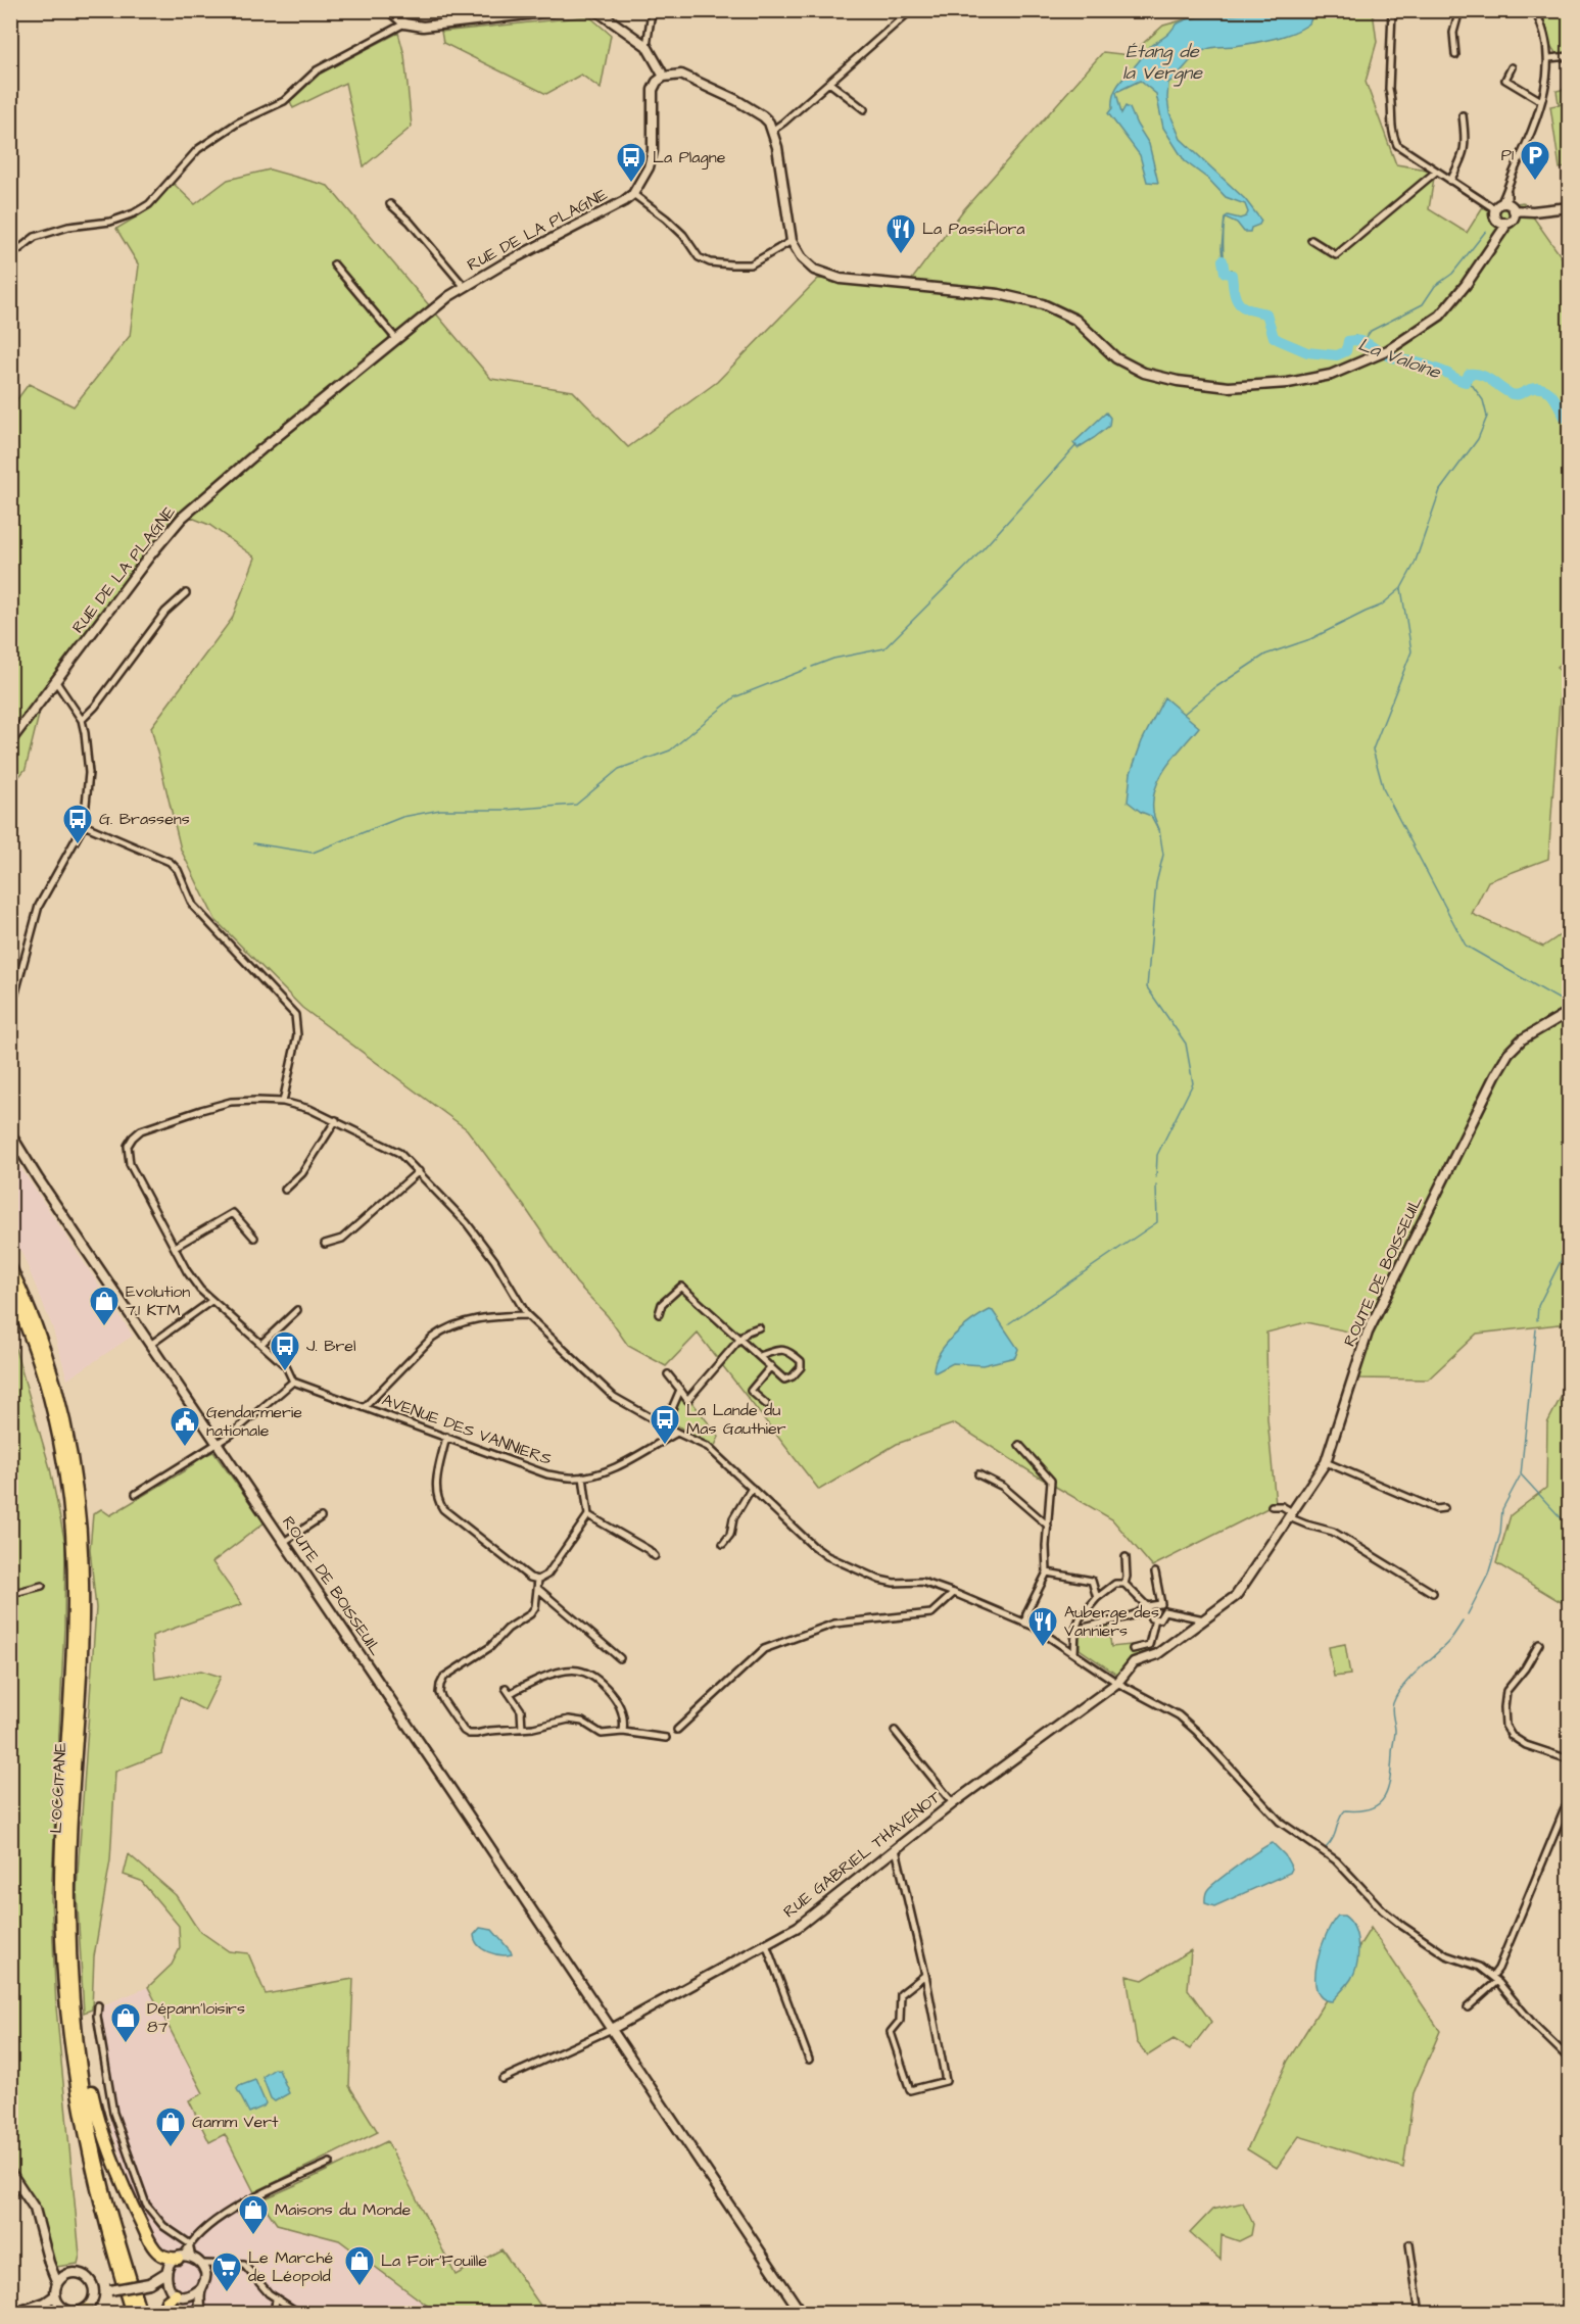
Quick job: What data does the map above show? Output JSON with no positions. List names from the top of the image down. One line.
{"streets":{"highway":["L'OCCITANE"],"street":["RUE DE LA PLAGNE","ROUTE DE BOISSEUIL","AVENUE DES VANNIERS","RUE GABRIEL THAVENOT"]},"crossings":[["ROUTE DE BOISSEUIL","RUE GABRIEL THAVENOT"]],"water":["Étang de la Vergne","La Valoine"],"places":{"parking":["P1"],"bus stop":["La Plagne","G. Brassens","J. Brel","La Lande du Mas Gauthier"],"restaurant":["La Passiflora","Auberge des Vanniers"],"shop":["Evolution 7.1 KTM","Dépann'loisirs 87","Gamm Vert","Maisons du Monde","La Foir'Fouille"],"public building":["Gendarmerie nationale"],"supermarket":["Le Marché de Léopold"]}}
